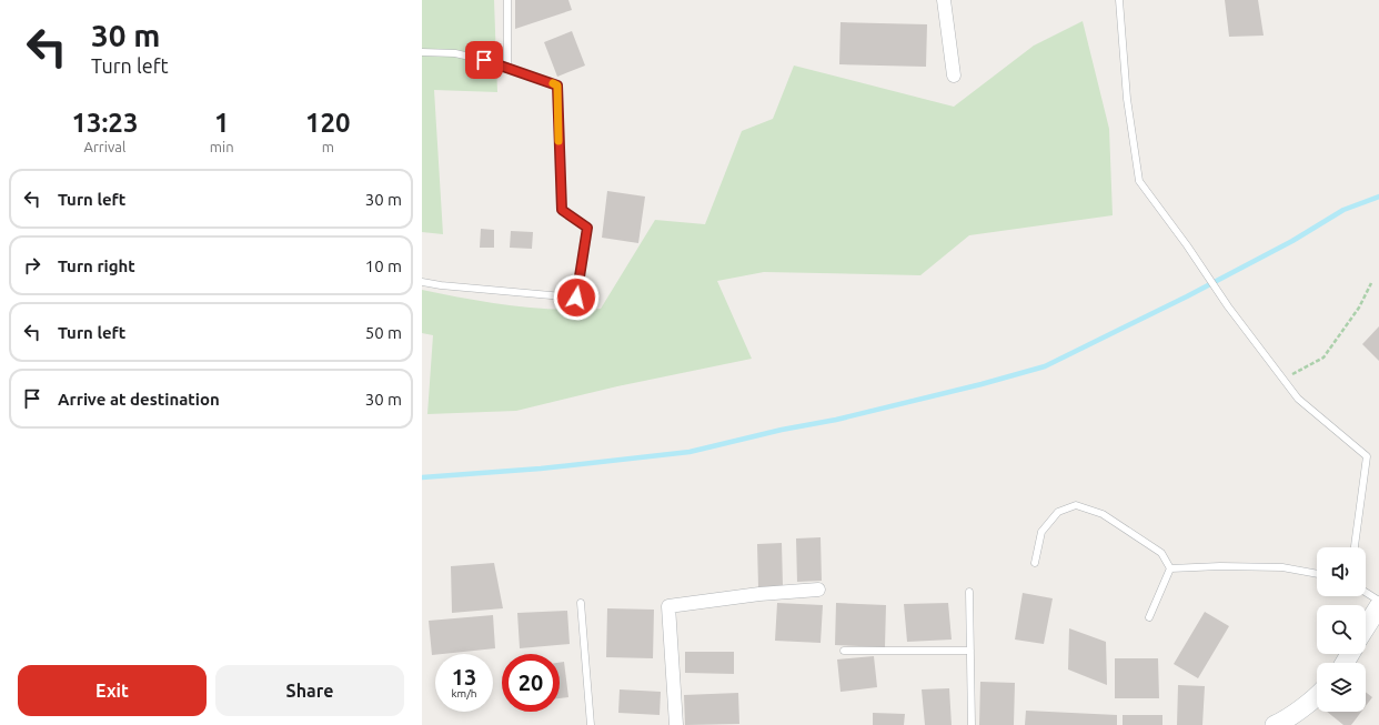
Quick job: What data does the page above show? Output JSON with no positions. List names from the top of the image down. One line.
{"page":{"turn":["30 m","Turn left"],"eta":["13:23","Arrival","1","min","120","m"],"list":[{"name":"Turn left","value":"30 m"},{"name":"Turn right","value":"10 m"},{"name":"Turn left","value":"50 m"},{"name":"Arrive at destination","value":"30 m"}],"speed":"13 km/h","limit":"20","buttons":["Exit","Share"]}}
